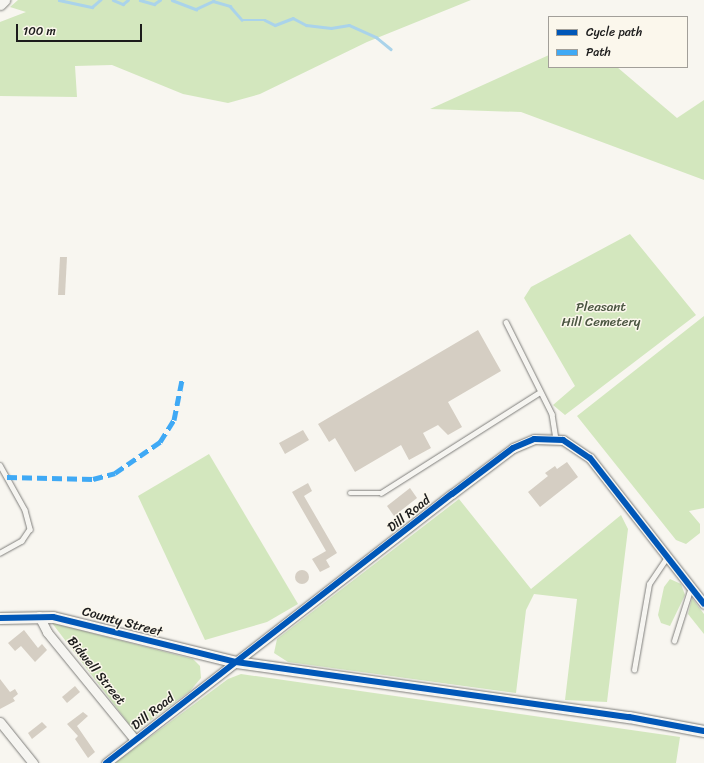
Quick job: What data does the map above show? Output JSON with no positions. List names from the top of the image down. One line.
{"streets":{"street":["Dill Road","County Street","Bidwell Street"]},"crossings":[["Dill Road","County Street"],["Dill Road","Bidwell Street"],["County Street","Bidwell Street"]],"parks":["Pleasant Hill Cemetery"],"legend":["Cycle path","Path"],"scale_bar":"100 m"}
